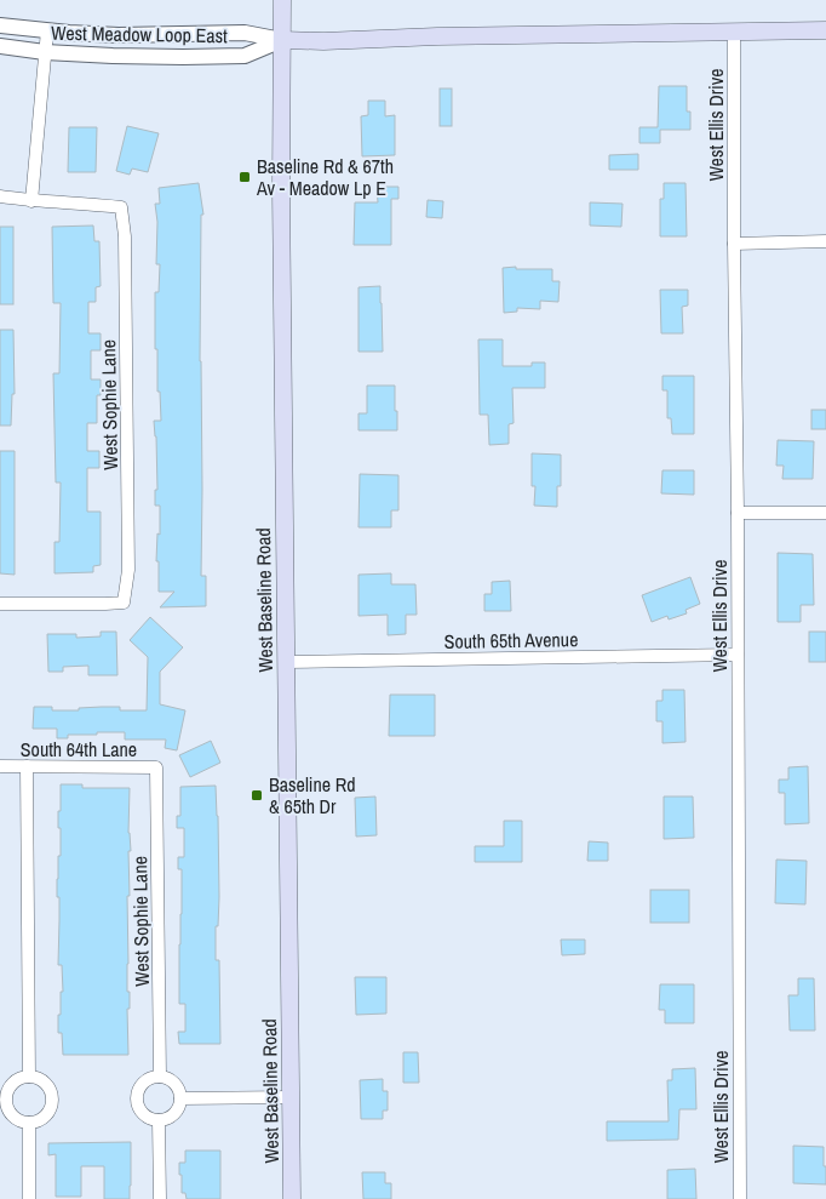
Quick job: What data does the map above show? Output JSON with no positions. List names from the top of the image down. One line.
{"streets":{"main road":["West Baseline Road"],"street":["West Meadow Loop East","West Ellis Drive","West Sophie Lane","South 65th Avenue","South 64th Lane"]},"crossings":[["West Meadow Loop East","West Baseline Road"],["West Ellis Drive","South 65th Avenue"],["West Sophie Lane","South 64th Lane"],["West Baseline Road","South 65th Avenue"]],"places":{"transit":["Baseline Rd & 67th Av - Meadow Lp E","Baseline Rd & 65th Dr"]}}
